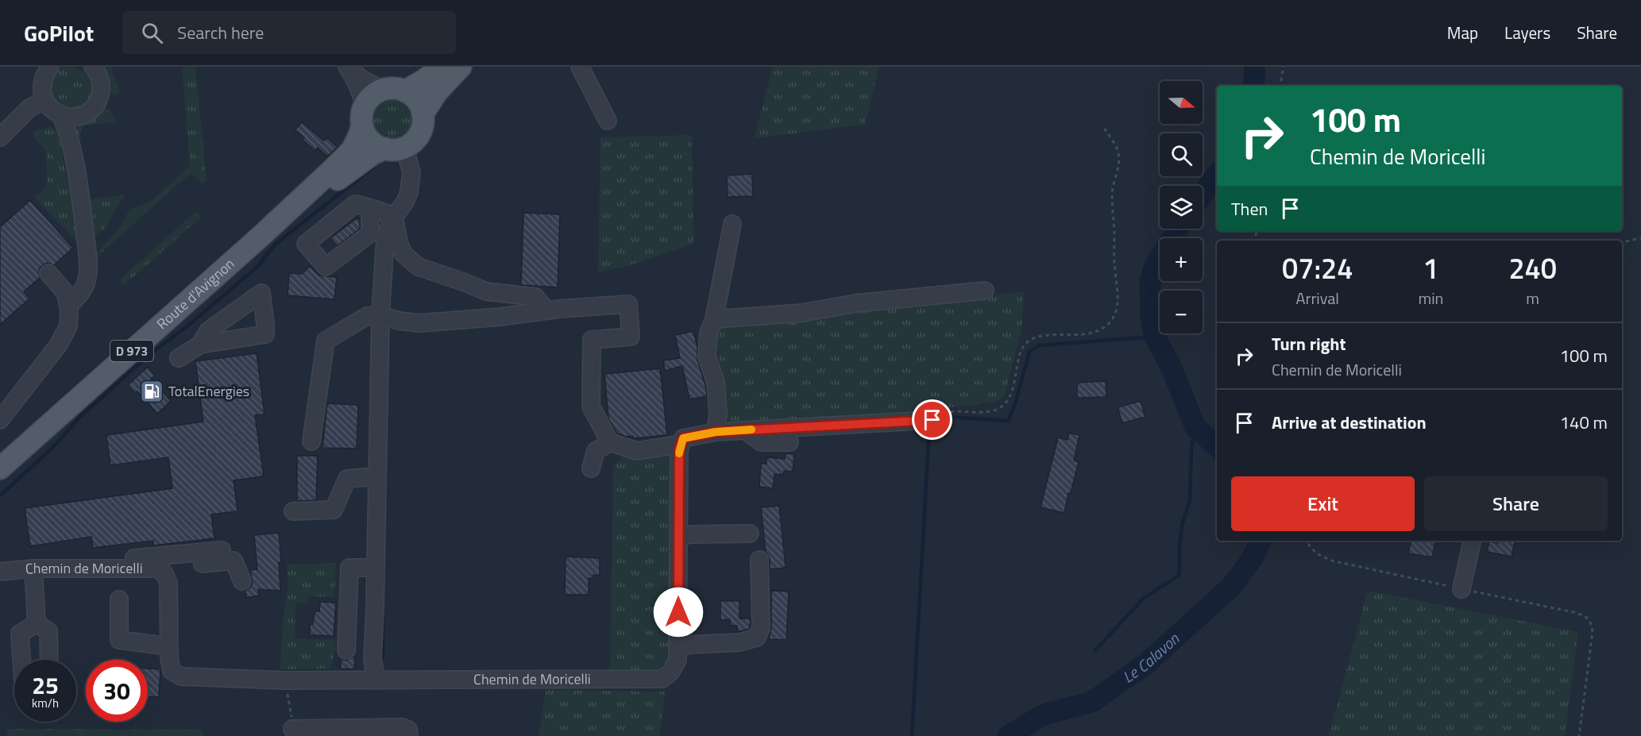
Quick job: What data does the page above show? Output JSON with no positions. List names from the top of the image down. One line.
{"streets":{"main road":["Route d'Avignon","D 973"],"street":["Chemin de Moricelli"]},"water":["Le Calavon"],"places":{"fuel station":["TotalEnergies"]},"north":"right","page":{"header":"GoPilot","search":"Search here","nav":["Map","Layers","Share"],"map_buttons":["+","−"],"turn":["100 m","Chemin de Moricelli"],"then":"Then","eta":["07:24","Arrival","1","min","240","m"],"list":[{"name":"Turn right","note":"Chemin de Moricelli","value":"100 m"},{"name":"Arrive at destination","value":"140 m"}],"buttons":["Exit","Share"],"speed":"25 km/h","limit":"30"}}
